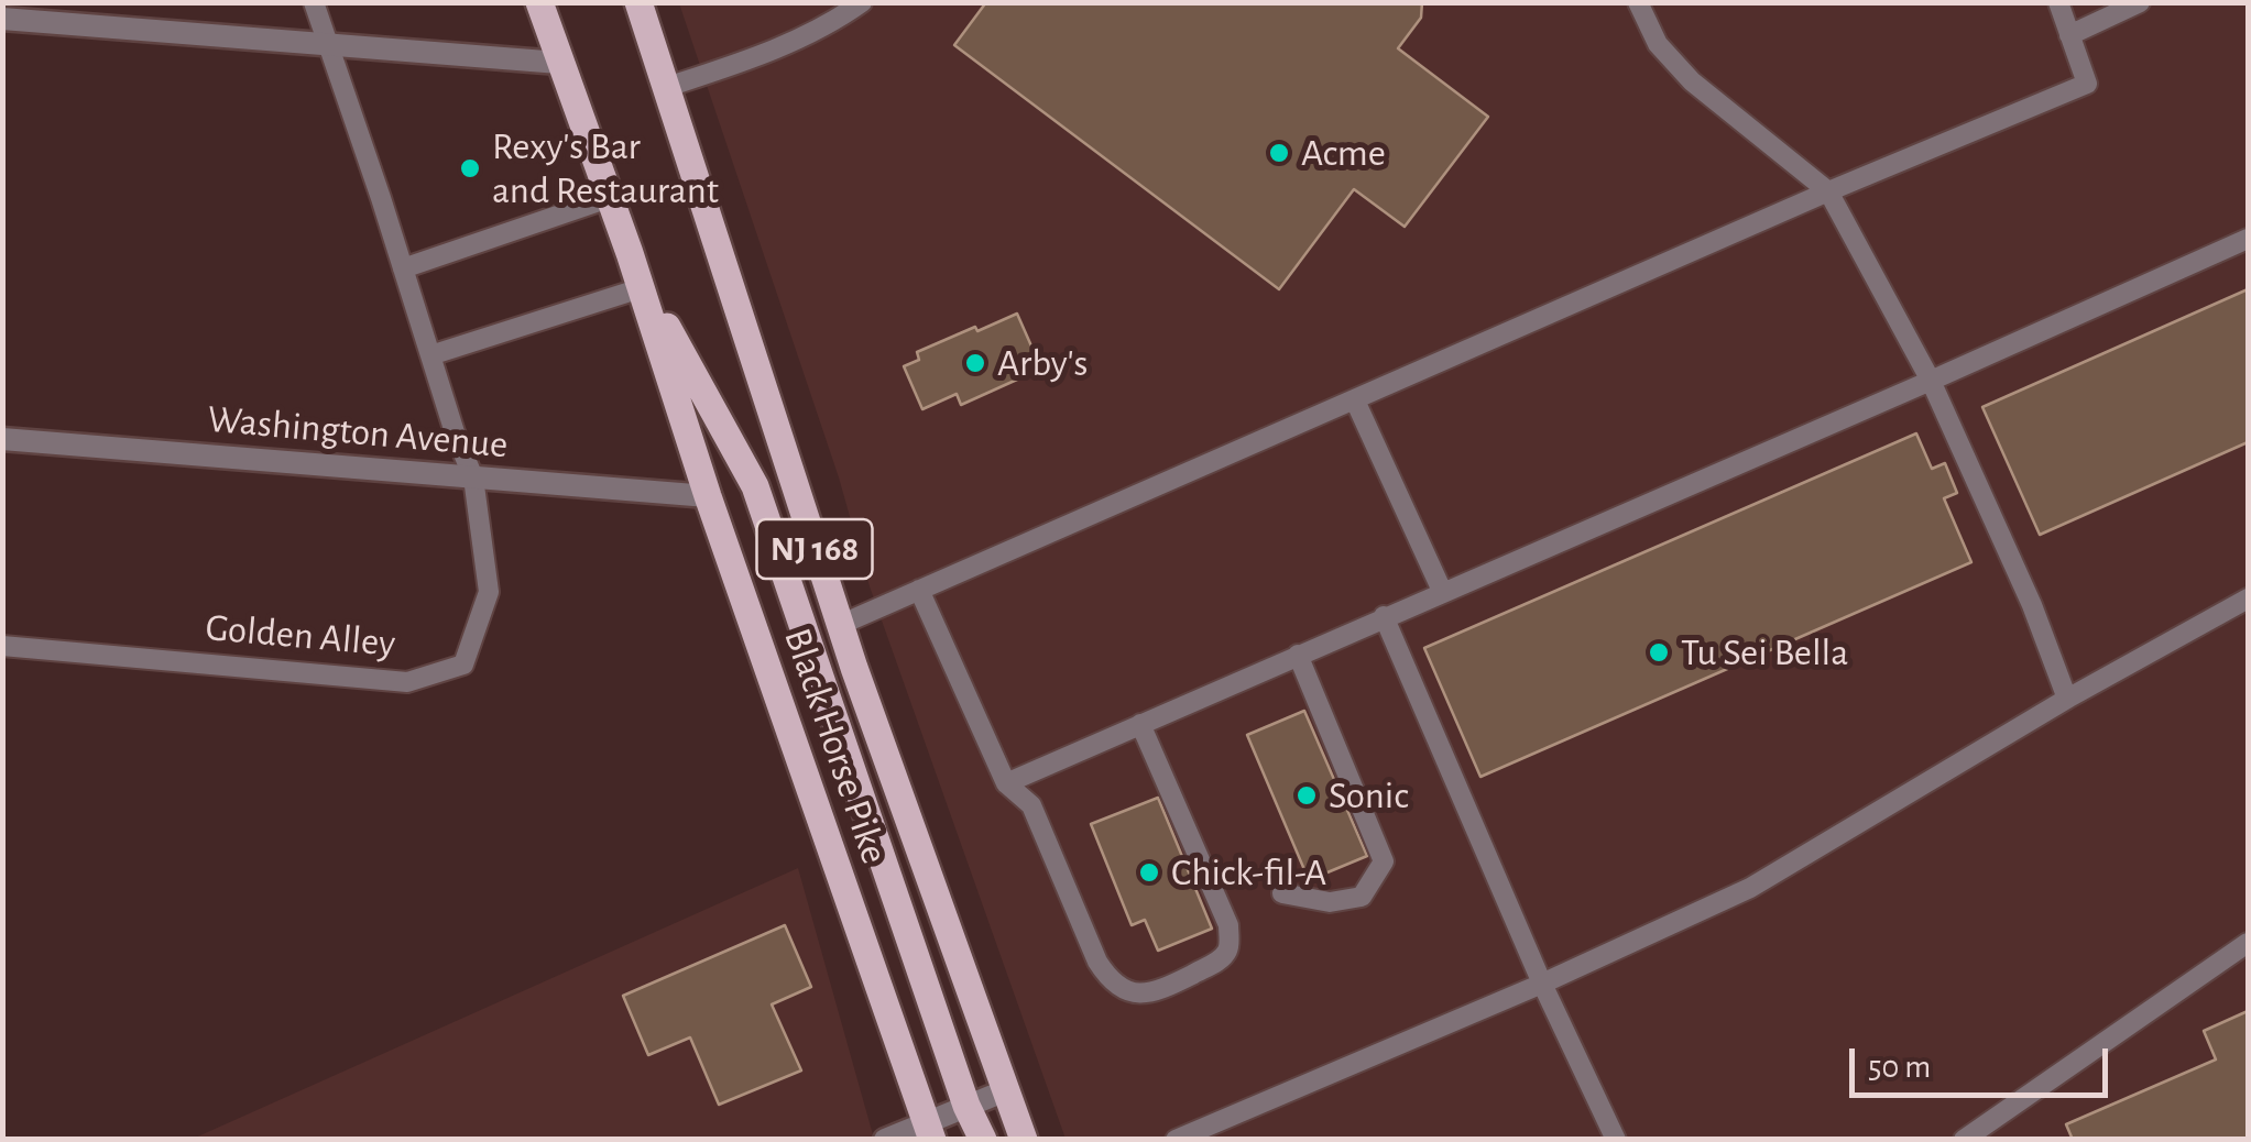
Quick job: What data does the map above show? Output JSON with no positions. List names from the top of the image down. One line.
{"streets":{"main road":["NJ 168","Black Horse Pike"],"street":["Washington Avenue"],"lane":["Golden Alley"]},"crossings":[["Washington Avenue","Golden Alley"],["Washington Avenue","Black Horse Pike"]],"places":["Acme","Rexy's Bar and Restaurant","Arby's","Tu Sei Bella","Sonic","Chick-fil-A"],"scale_bar":"50 m"}
